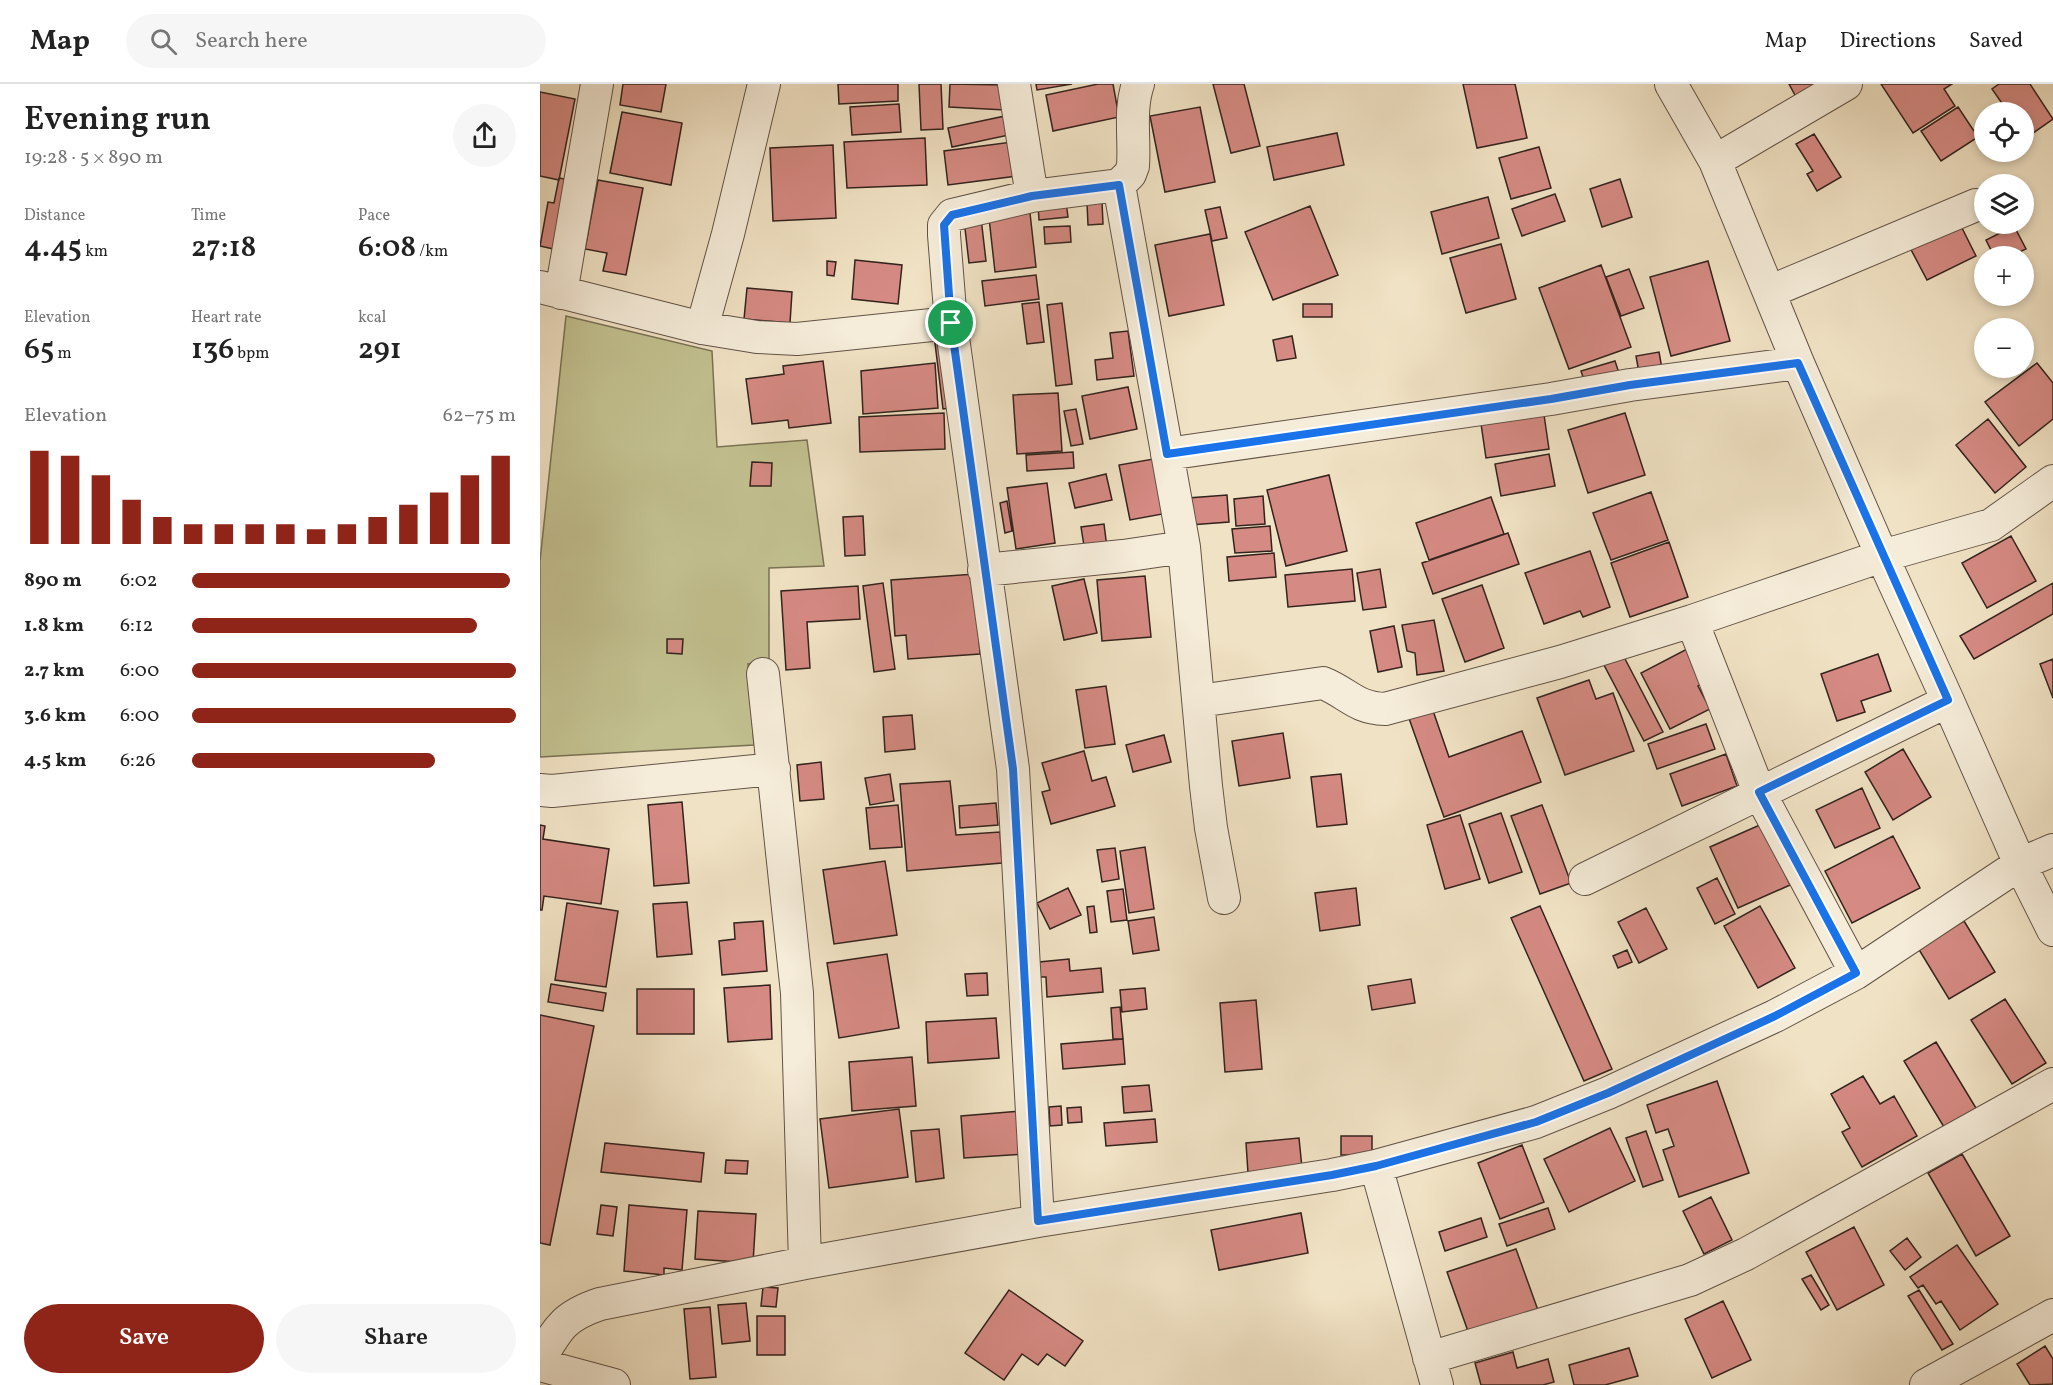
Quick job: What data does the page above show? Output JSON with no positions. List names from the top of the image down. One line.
{"page":{"header":"Map","search":"Search here","nav":["Map","Directions","Saved"],"heading":["Evening run","19:28 · 5 × 890 m"],"map_buttons":["+","−"],"stats":[["Distance","4.45 km"],["Time","27:18"],["Pace","6:08 /km"],["Elevation","65 m"],["Heart rate","136 bpm"],["kcal","291"]],"chart":["Elevation","62–75 m"],"list":[{"name":"890 m","note":"6:02"},{"name":"1.8 km","note":"6:12"},{"name":"2.7 km","note":"6:00"},{"name":"3.6 km","note":"6:00"},{"name":"4.5 km","note":"6:26"}],"buttons":["Save","Share"]}}
